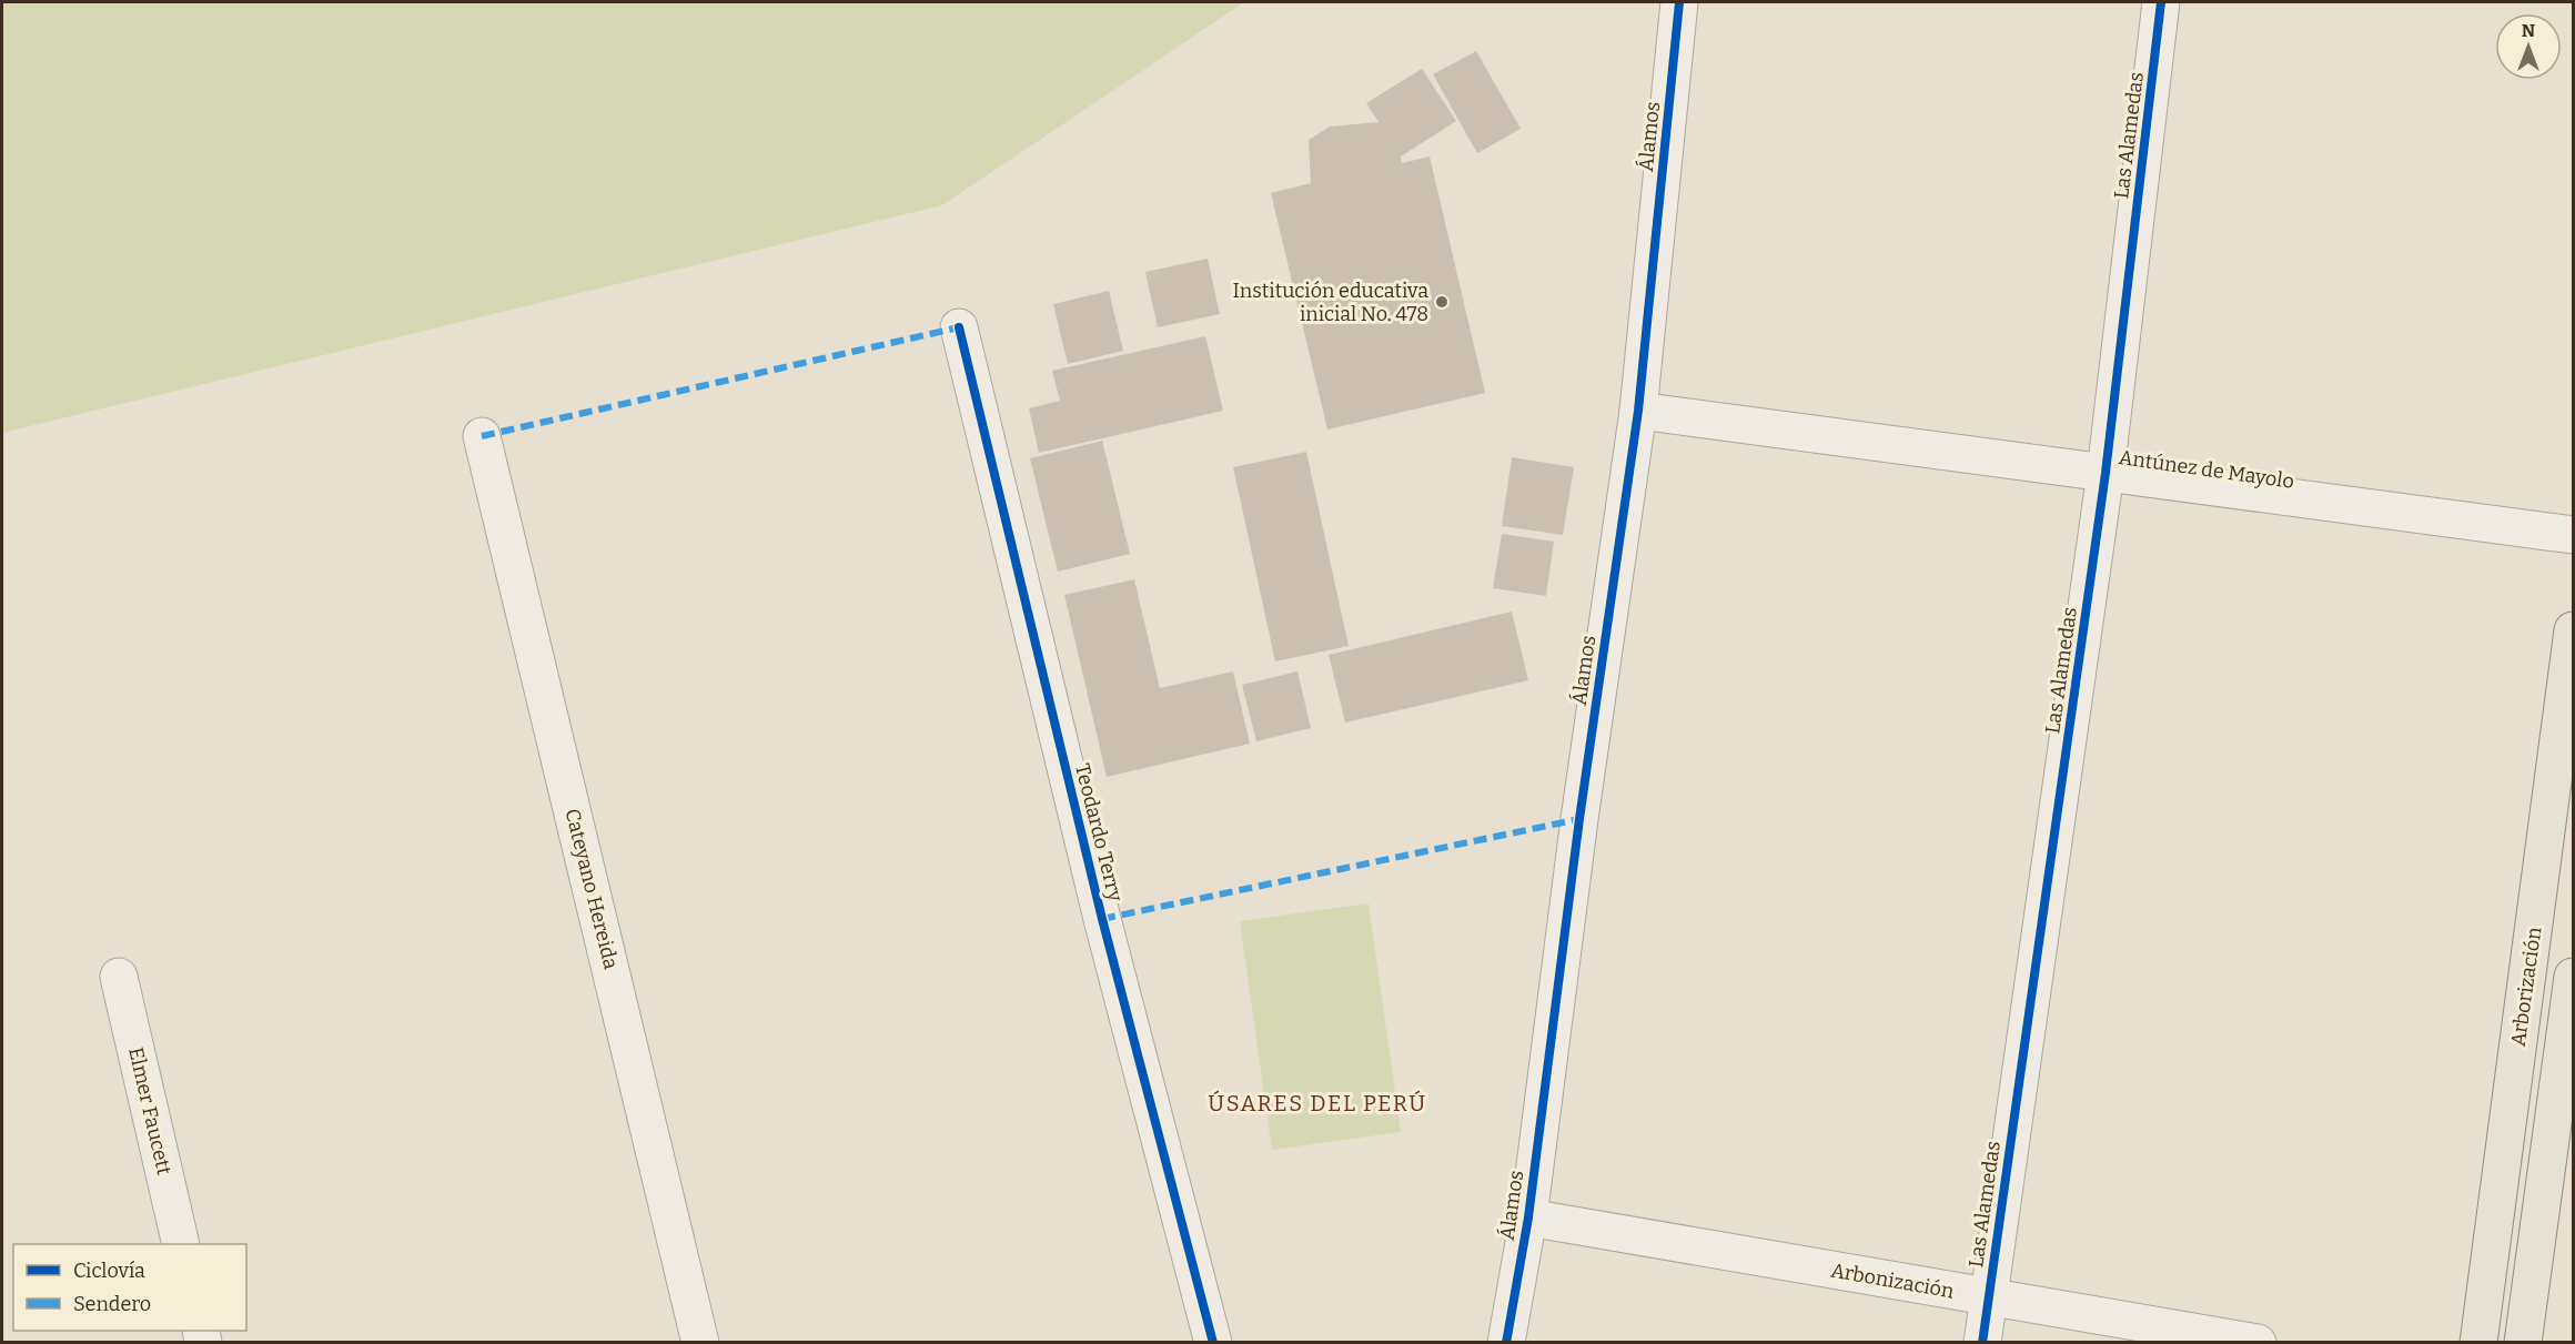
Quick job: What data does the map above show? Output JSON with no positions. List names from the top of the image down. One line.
{"streets":{"main road":["Arborización"],"street":["Las Alamedas","Álamos","Antúnez de Mayolo","Teodardo Terry","Cateyano Hereida","Elmer Faucett","Arbonización"]},"crossings":[["Las Alamedas","Antúnez de Mayolo"],["Las Alamedas","Arbonización"],["Álamos","Antúnez de Mayolo"],["Álamos","Arbonización"]],"districts":["ÚSARES DEL PERÚ"],"places":["Institución educativa inicial No. 478"],"legend":["Ciclovía","Sendero"],"north":"top"}
